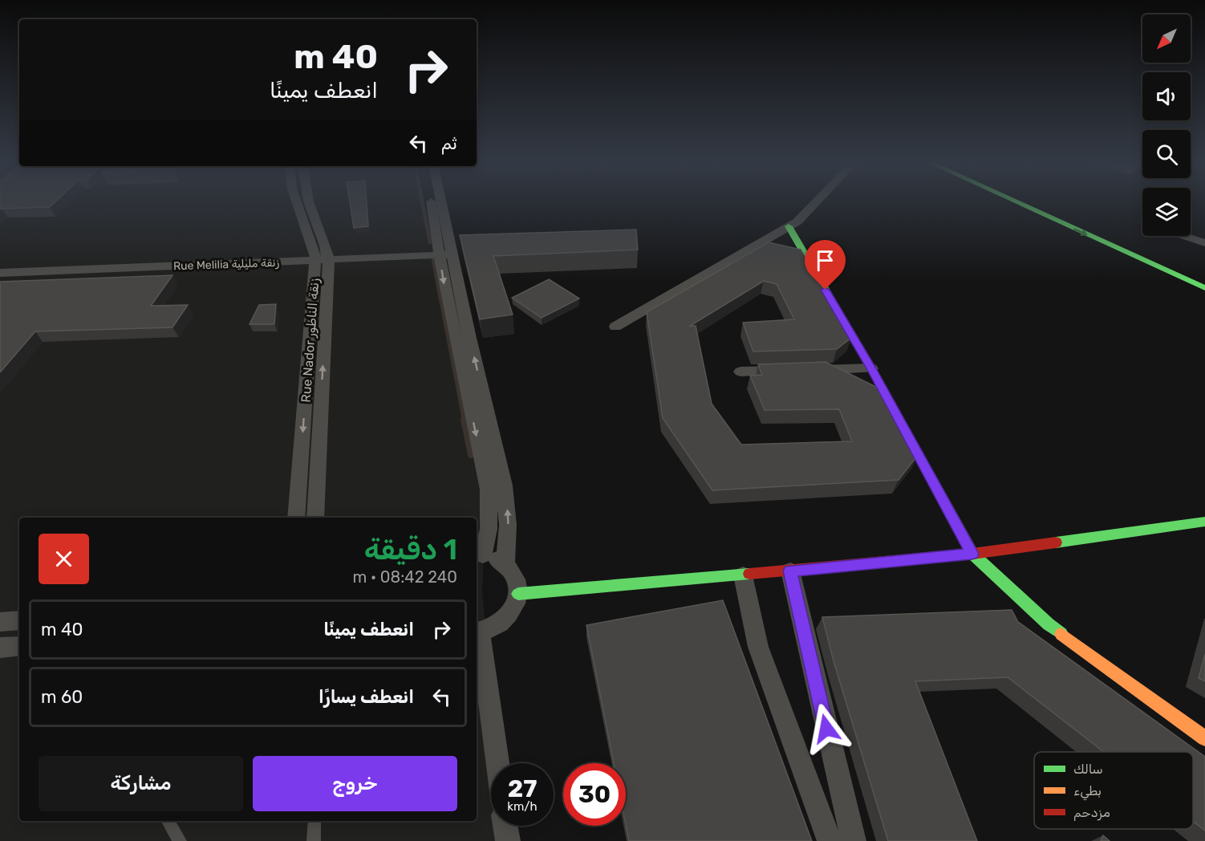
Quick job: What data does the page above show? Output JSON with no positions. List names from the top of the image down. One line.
{"streets":{"street":["Rue Melilia زنقة مليلية","Rue Nador زنقة الناظور"]},"crossings":[["Rue Melilia زنقة مليلية","Rue Nador زنقة الناظور"]],"legend":["سالك","بطيء","مزدحم"],"north":"bottom left","page":{"turn":["40 m","انعطف يمينًا"],"then":"ثم","heading":["1 دقيقة","240 m · 08:42"],"list":[{"name":"انعطف يمينًا","value":"40 m"},{"name":"انعطف يسارًا","value":"60 m"}],"buttons":["خروج","مشاركة"],"speed":"27 km/h","limit":"30"}}
